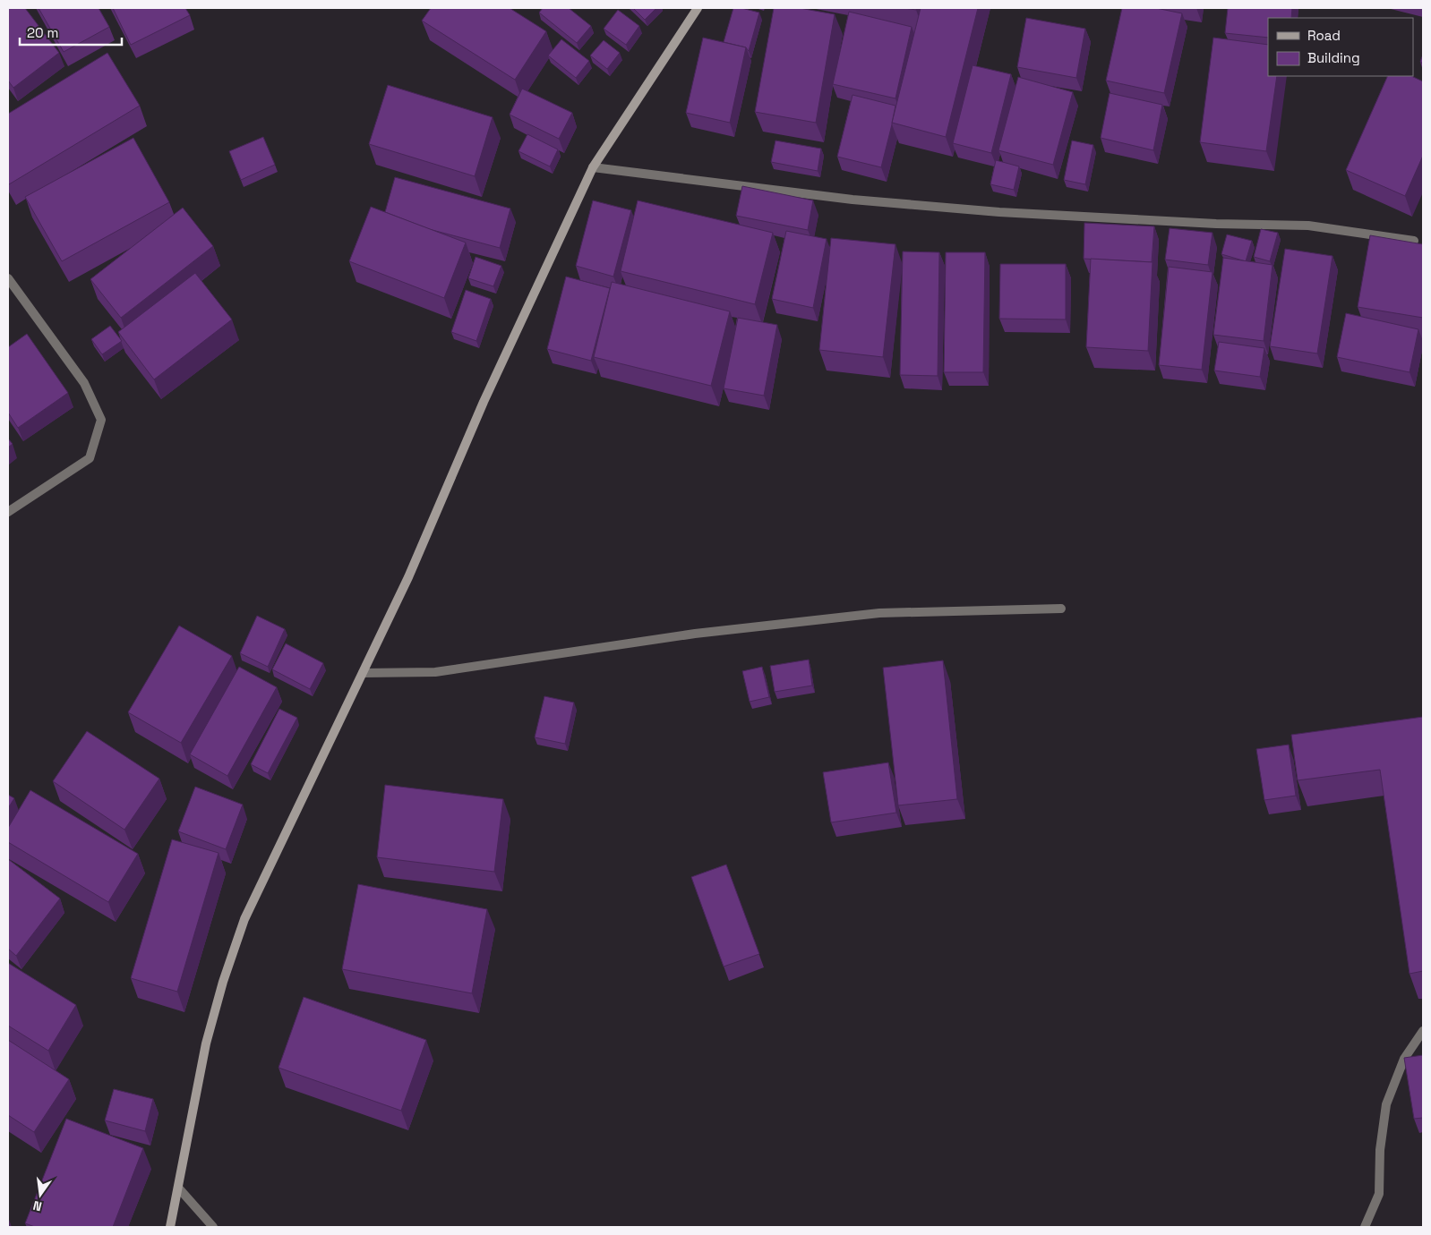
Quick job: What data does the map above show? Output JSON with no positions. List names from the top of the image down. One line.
{"legend":["Road","Building"],"scale_bar":"20 m","north":"bottom"}
